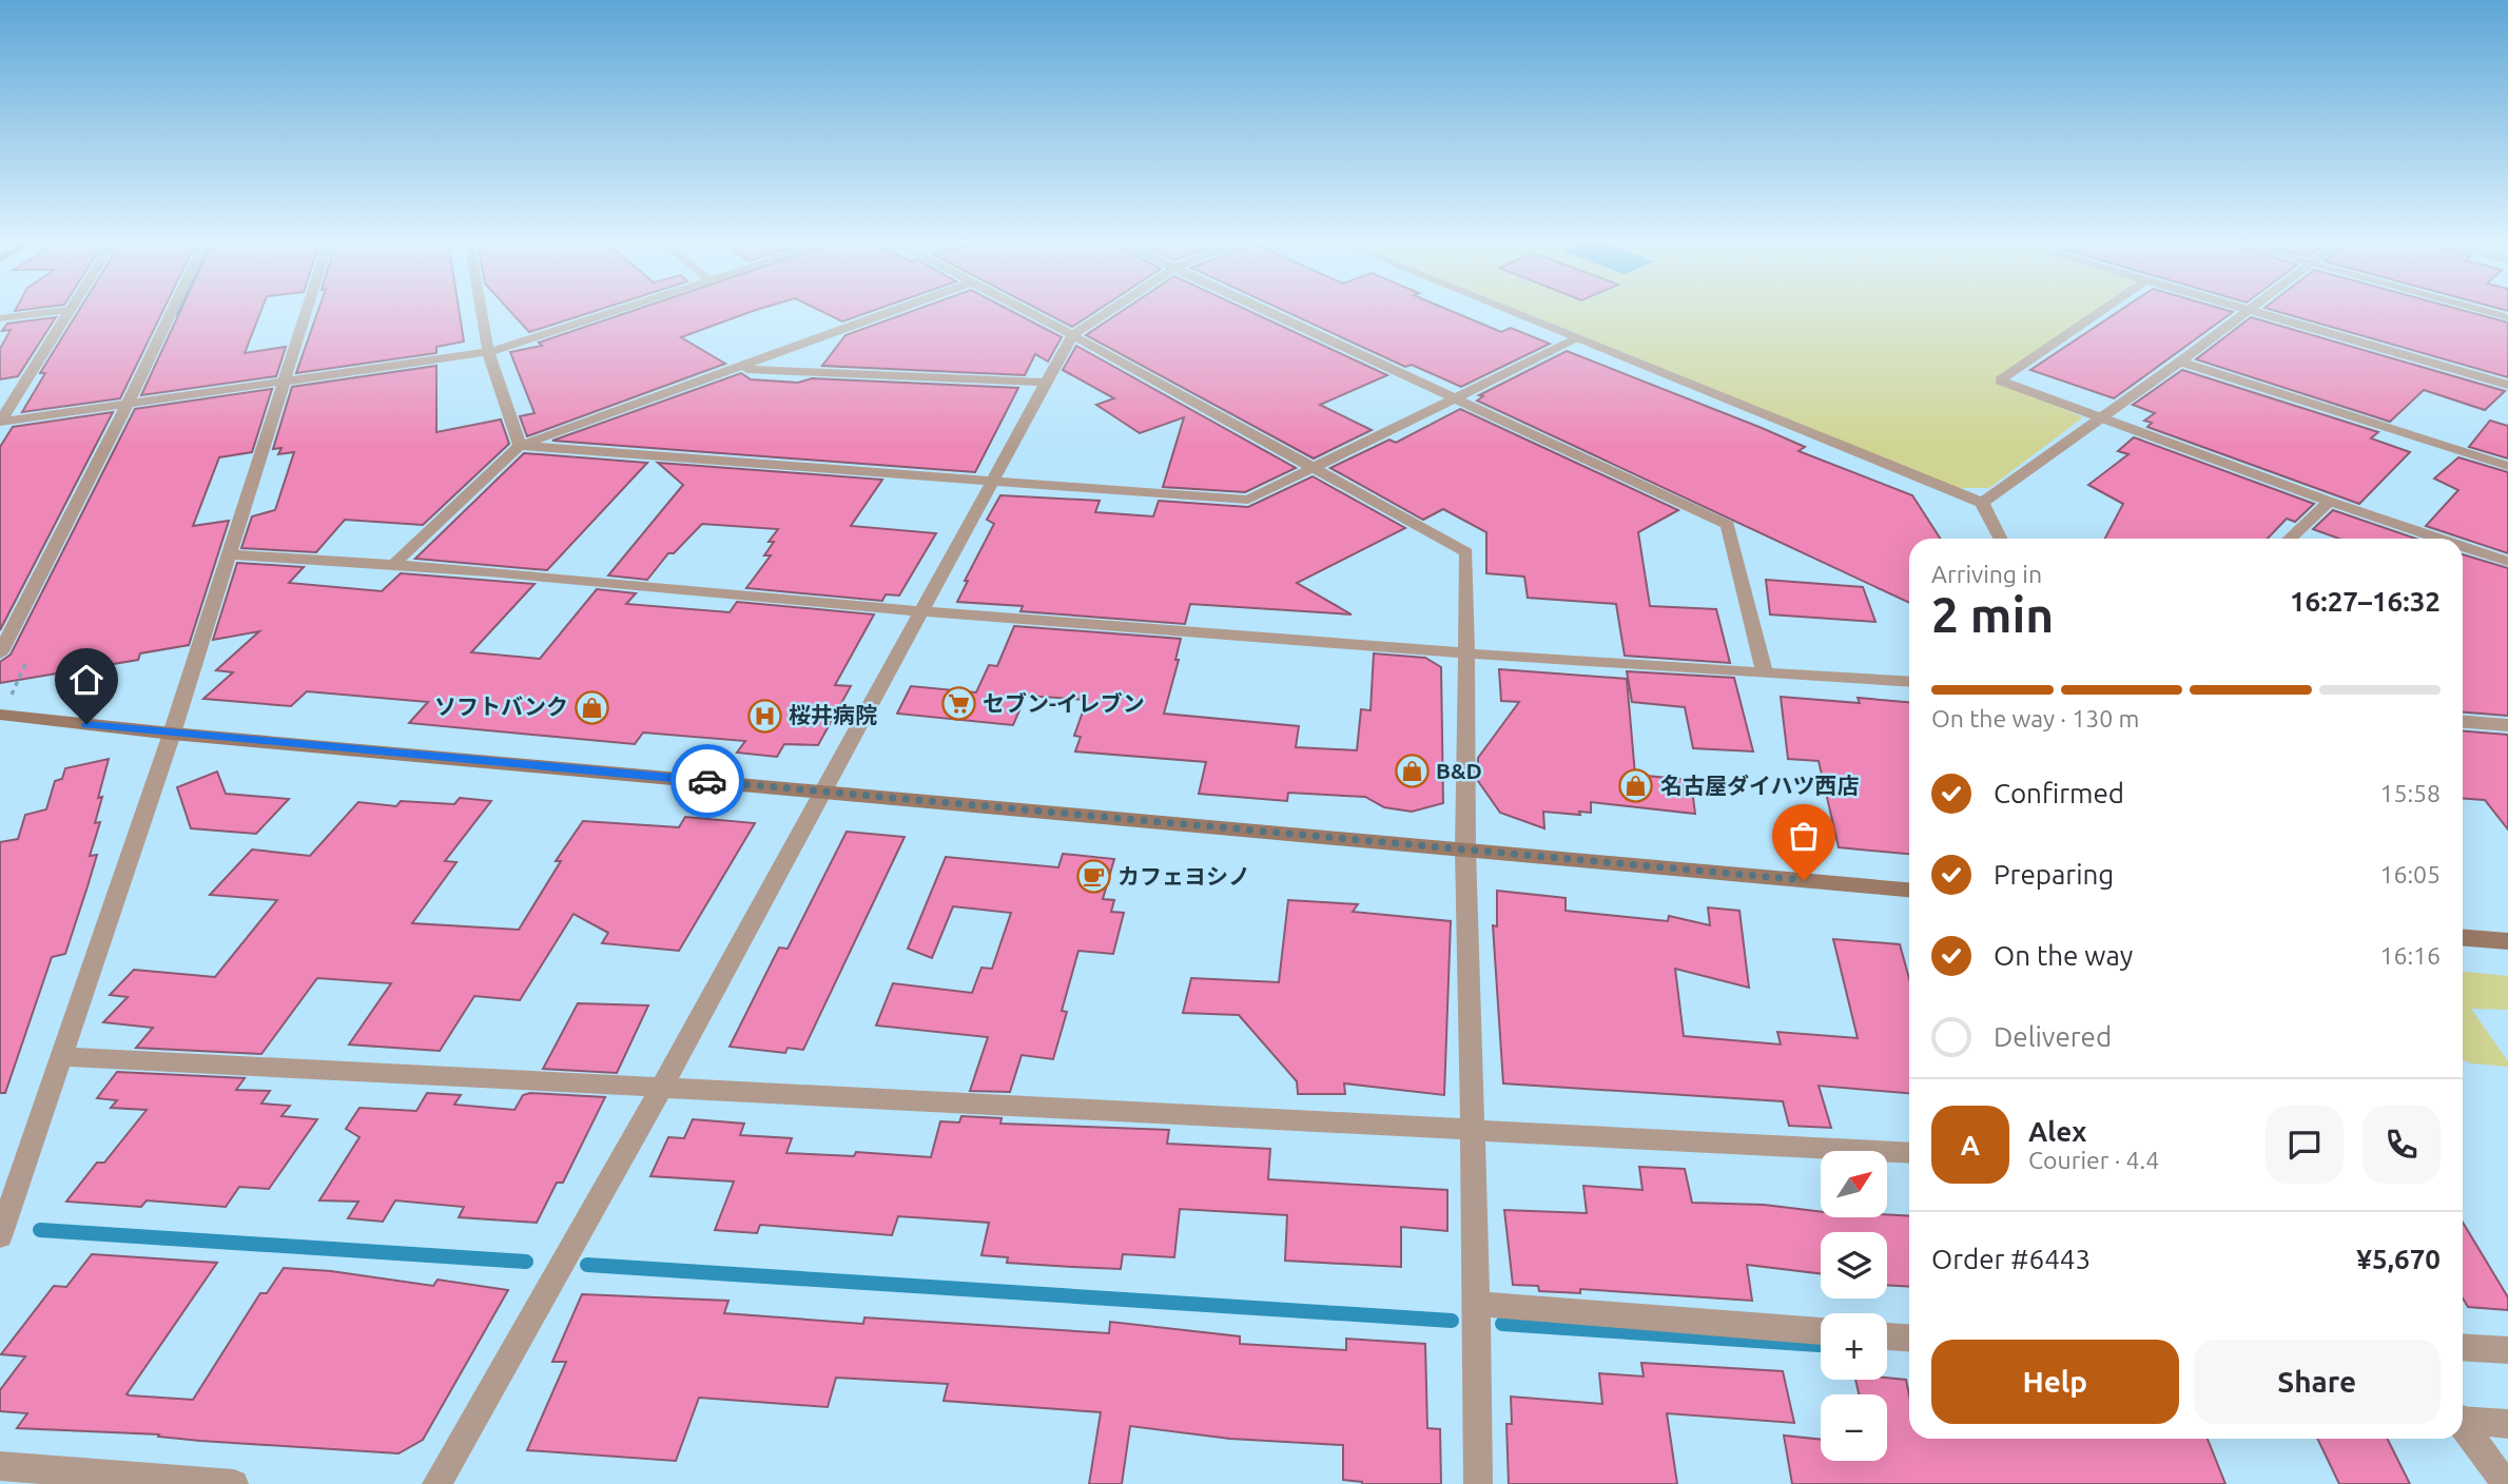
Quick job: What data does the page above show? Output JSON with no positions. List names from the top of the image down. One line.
{"places":{"supermarket":["セブン-イレブン"],"shop":["ソフトバンク","B&D","名古屋ダイハツ西店"],"hospital":["桜井病院"],"cafe":["カフェヨシノ"]},"north":"top right","page":{"heading":["2 min","Arriving in","16:27–16:32"],"panel":["Alex","Courier · 4.4","Order #6443","¥5,670"],"bar":"On the way · 130 m","list":[["Confirmed","15:58"],["Preparing","16:05"],["On the way","16:16"],"Delivered"],"round":"A","map_buttons":["+","−"],"buttons":["Help","Share"]}}
